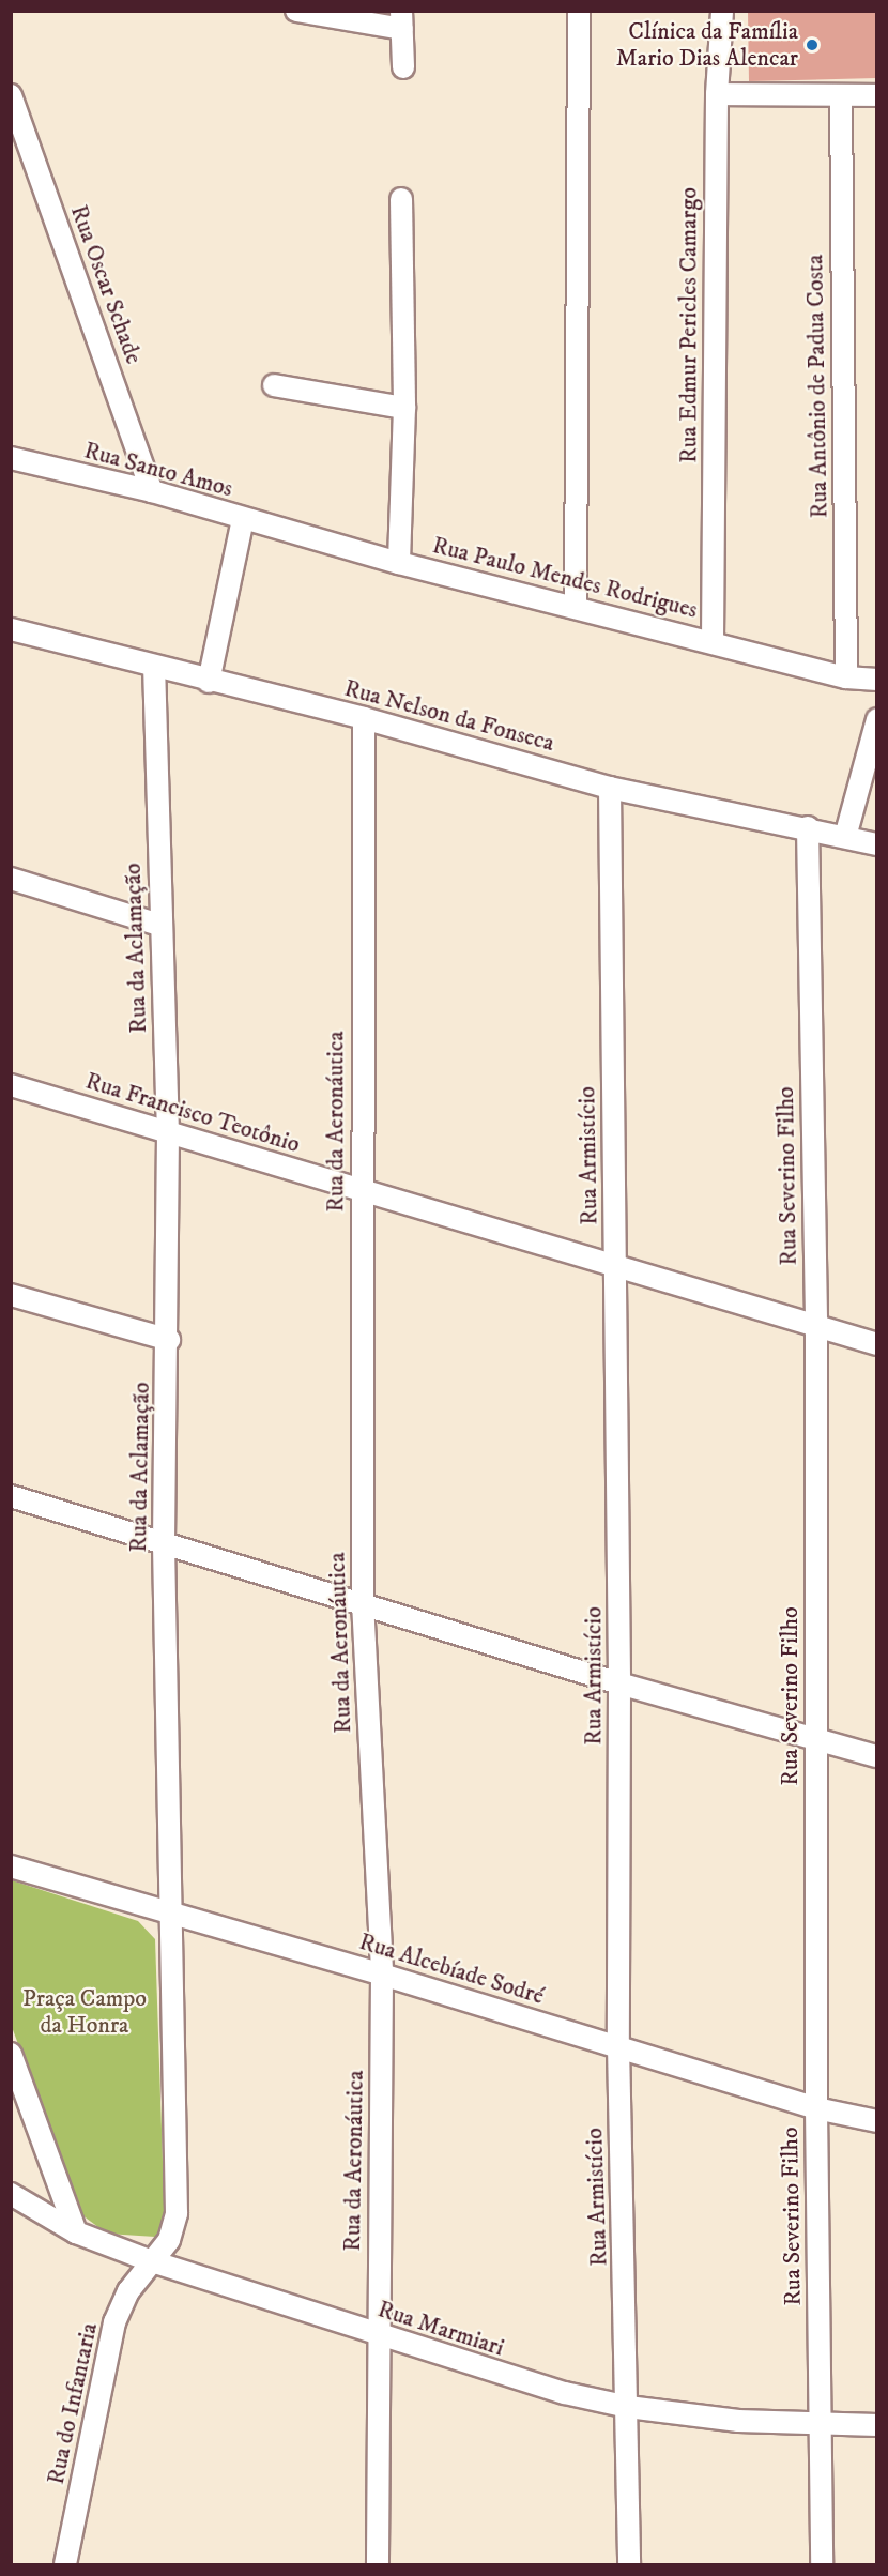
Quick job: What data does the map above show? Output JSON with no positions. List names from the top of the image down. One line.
{"streets":{"street":["Rua Oscar Schade","Rua Edmur Pericles Camargo","Rua Antônio de Padua Costa","Rua Santo Amos","Rua Paulo Mendes Rodrigues","Rua Nelson da Fonseca","Rua da Aclamação","Rua Francisco Teotônio","Rua da Aeronáutica","Rua Armistício","Rua Severino Filho","Rua Alcebíade Sodré","Rua Marmiari","Rua do Infantaria"]},"crossings":[["Rua Oscar Schade","Rua Santo Amos"],["Rua Edmur Pericles Camargo","Rua Paulo Mendes Rodrigues"],["Rua Antônio de Padua Costa","Rua Paulo Mendes Rodrigues"],["Rua Santo Amos","Rua Paulo Mendes Rodrigues"],["Rua Santo Amos","Rua Nelson da Fonseca"],["Rua Nelson da Fonseca","Rua da Aclamação"],["Rua Nelson da Fonseca","Rua da Aeronáutica"],["Rua Nelson da Fonseca","Rua Armistício"],["Rua Nelson da Fonseca","Rua Severino Filho"],["Rua da Aclamação","Rua Francisco Teotônio"],["Rua da Aclamação","Rua Alcebíade Sodré"],["Rua da Aclamação","Rua Marmiari"],["Rua da Aclamação","Rua do Infantaria"],["Rua Francisco Teotônio","Rua da Aeronáutica"],["Rua Francisco Teotônio","Rua Armistício"],["Rua Francisco Teotônio","Rua Severino Filho"],["Rua da Aeronáutica","Rua Alcebíade Sodré"],["Rua da Aeronáutica","Rua Marmiari"],["Rua Armistício","Rua Alcebíade Sodré"],["Rua Armistício","Rua Marmiari"],["Rua Severino Filho","Rua Alcebíade Sodré"],["Rua Severino Filho","Rua Marmiari"],["Rua Marmiari","Rua do Infantaria"]],"parks":["Praça Campo da Honra"],"places":["Clínica da Família Mario Dias Alencar"]}
